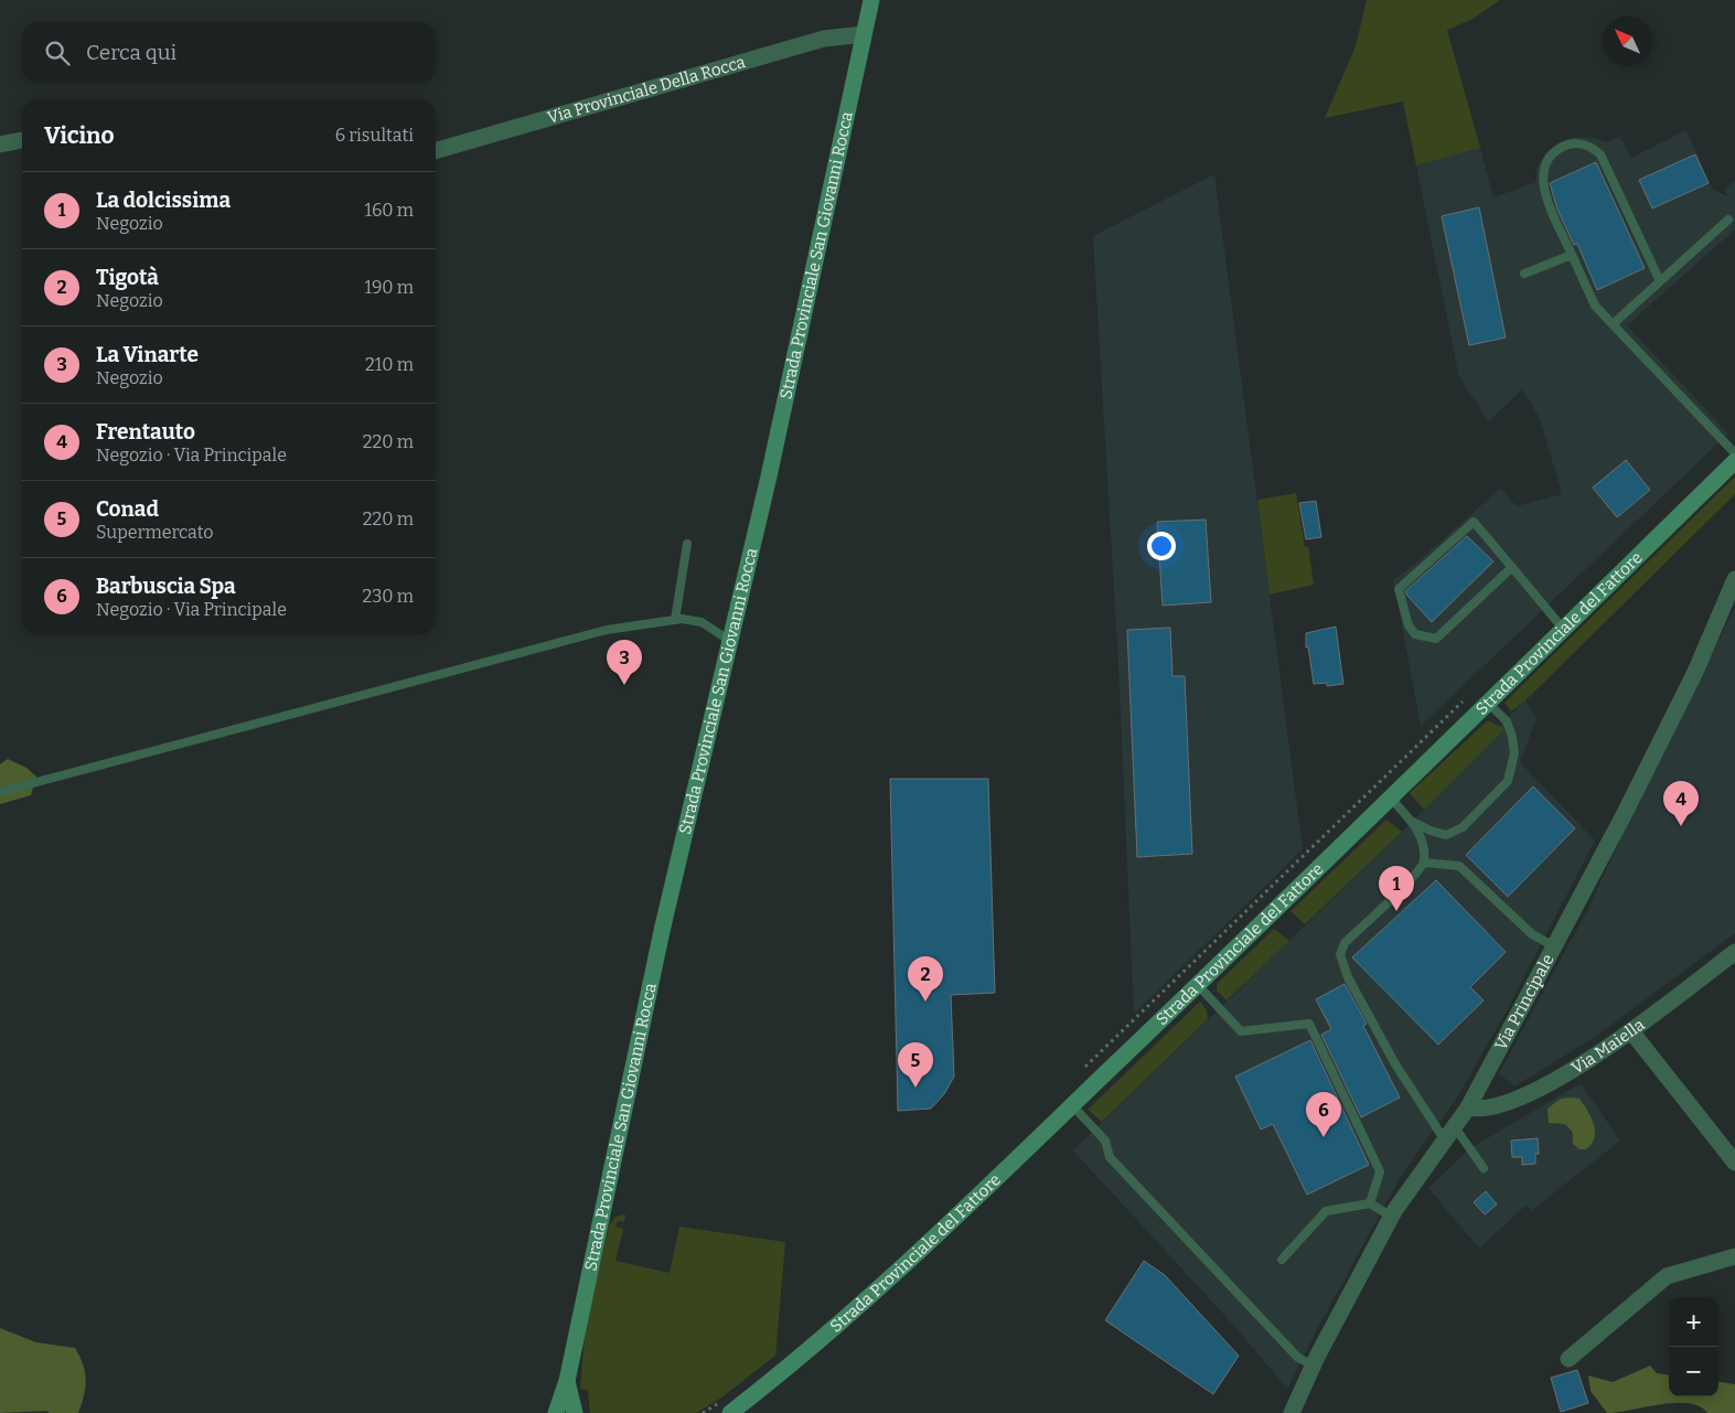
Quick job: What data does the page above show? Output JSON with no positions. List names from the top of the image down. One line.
{"streets":{"main road":["Strada Provinciale San Giovanni Rocca","Strada Provinciale del Fattore"],"street":["Via Provinciale Della Rocca","Via Principale","Via Maiella"]},"crossings":[["Via Provinciale Della Rocca","Strada Provinciale San Giovanni Rocca"],["Via Principale","Via Maiella"]],"north":"top left","page":{"search":"Cerca qui","heading":["Vicino","6 risultati"],"list":[{"mark":"1","name":"La dolcissima","note":"Negozio","value":"160 m"},{"mark":"2","name":"Tigotà","note":"Negozio","value":"190 m"},{"mark":"3","name":"La Vinarte","note":"Negozio","value":"210 m"},{"mark":"4","name":"Frentauto","note":"Negozio · Via Principale","value":"220 m"},{"mark":"5","name":"Conad","note":"Supermercato","value":"220 m"},{"mark":"6","name":"Barbuscia Spa","note":"Negozio · Via Principale","value":"230 m"}],"pins":["3","4","1","2","5","6"],"map_buttons":["+","−"]}}
